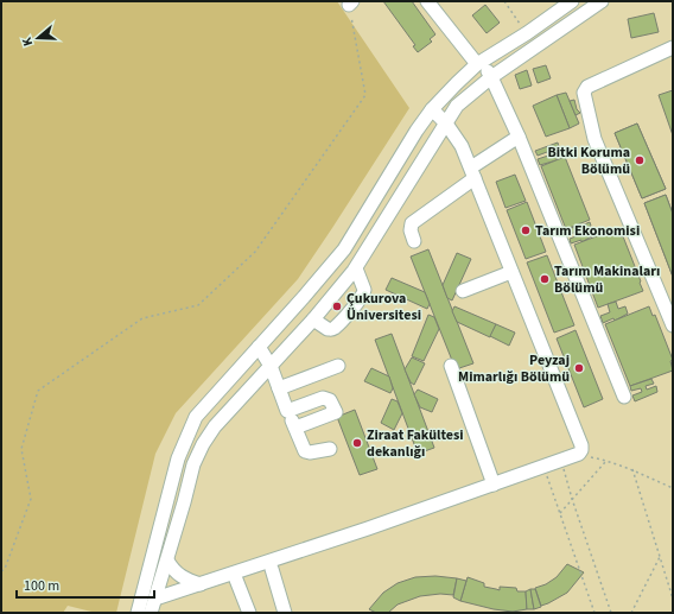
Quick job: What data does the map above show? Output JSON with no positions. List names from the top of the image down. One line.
{"places":["Bitki Koruma Bölümü","Tarım Ekonomisi","Tarım Makinaları Bölümü","Çukurova Üniversitesi","Peyzaj Mimarlığı Bölümü","Ziraat Fakültesi dekanlığı"],"scale_bar":"100 m","north":"left"}
